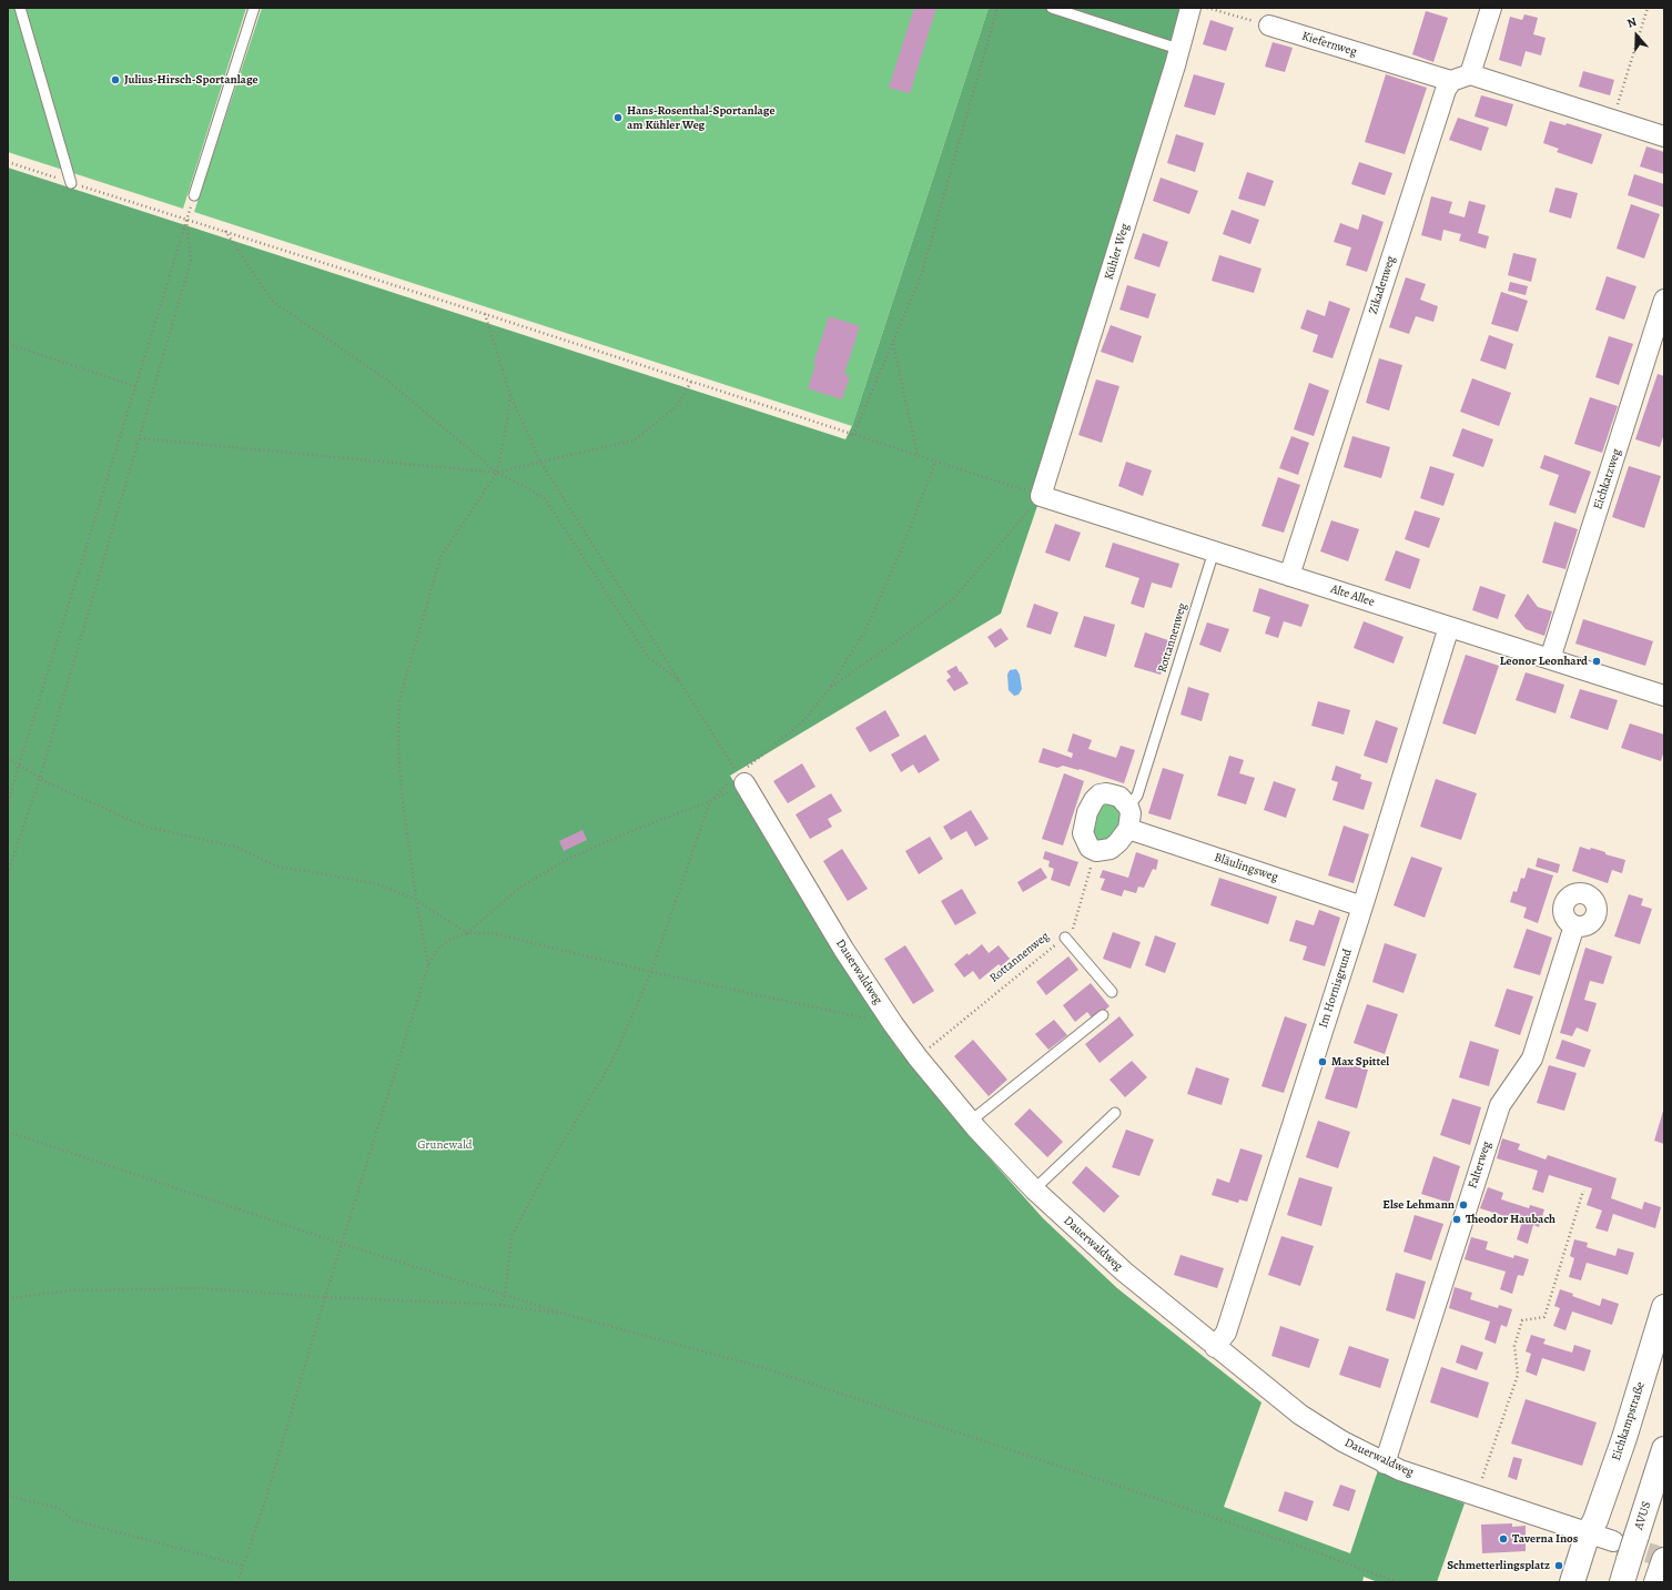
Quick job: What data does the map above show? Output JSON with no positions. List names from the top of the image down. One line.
{"streets":{"main road":["Eichkampstraße","AVUS"],"street":["Kiefernweg","Kühler Weg","Zikadenweg","Eichkatzweg","Alte Allee","Bläulingsweg","Dauerwaldweg","Im Hornisgrund","Falterweg"],"lane":["Rottannenweg"]},"crossings":[["Kiefernweg","Zikadenweg"],["Kühler Weg","Alte Allee"],["Zikadenweg","Alte Allee"],["Eichkatzweg","Alte Allee"],["Alte Allee","Rottannenweg"],["Alte Allee","Im Hornisgrund"],["Rottannenweg","Bläulingsweg"],["Rottannenweg","Dauerwaldweg"],["Bläulingsweg","Im Hornisgrund"],["Dauerwaldweg","Im Hornisgrund"],["Dauerwaldweg","Falterweg"],["Dauerwaldweg","Eichkampstraße"]],"parks":["Grunewald"],"places":["Julius-Hirsch-Sportanlage","Hans-Rosenthal-Sportanlage am Kühler Weg","Leonor Leonhard","Max Spittel","Else Lehmann","Theodor Haubach","Taverna Inos","Schmetterlingsplatz"],"north":"top"}
